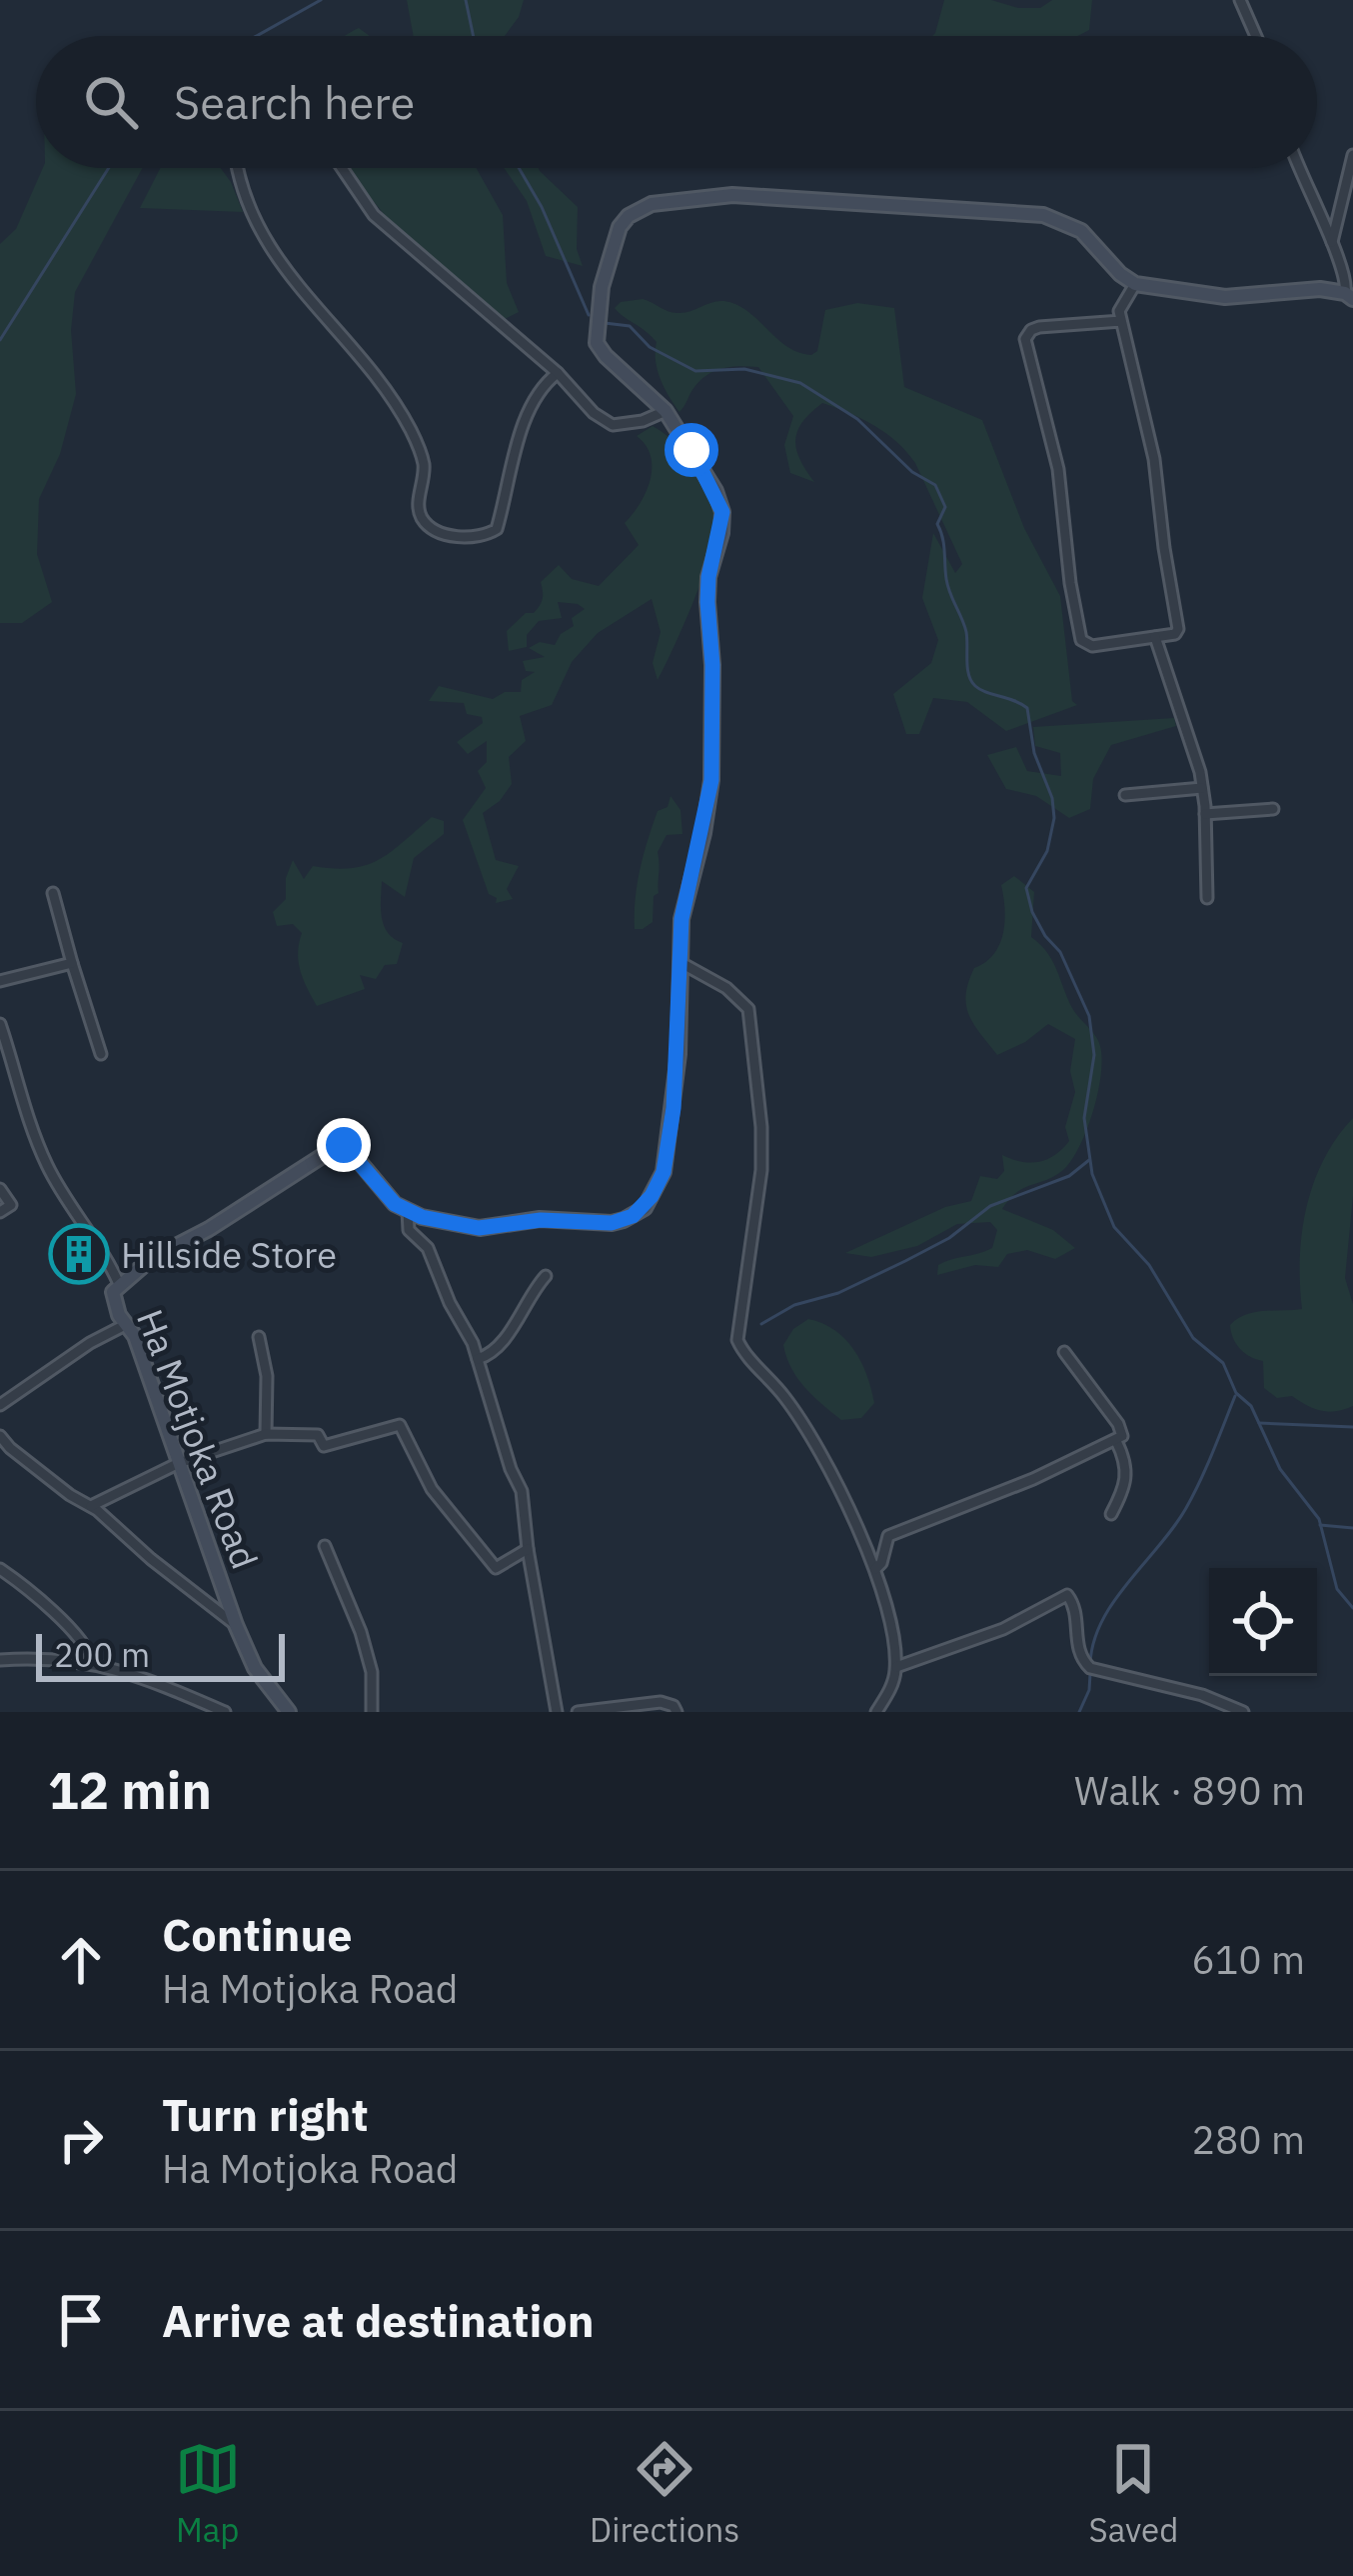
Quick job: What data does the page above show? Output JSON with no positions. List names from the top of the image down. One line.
{"streets":{"street":["Ha Motjoka Road"]},"places":{"building":["Hillside Store"]},"scale_bar":"200 m","page":{"search":"Search here","scale":"200 m","heading":["12 min","Walk · 890 m"],"list":[["Continue","Ha Motjoka Road","610 m"],["Turn right","Ha Motjoka Road","280 m"],"Arrive at destination"],"nav":["Map","Directions","Saved"]}}
